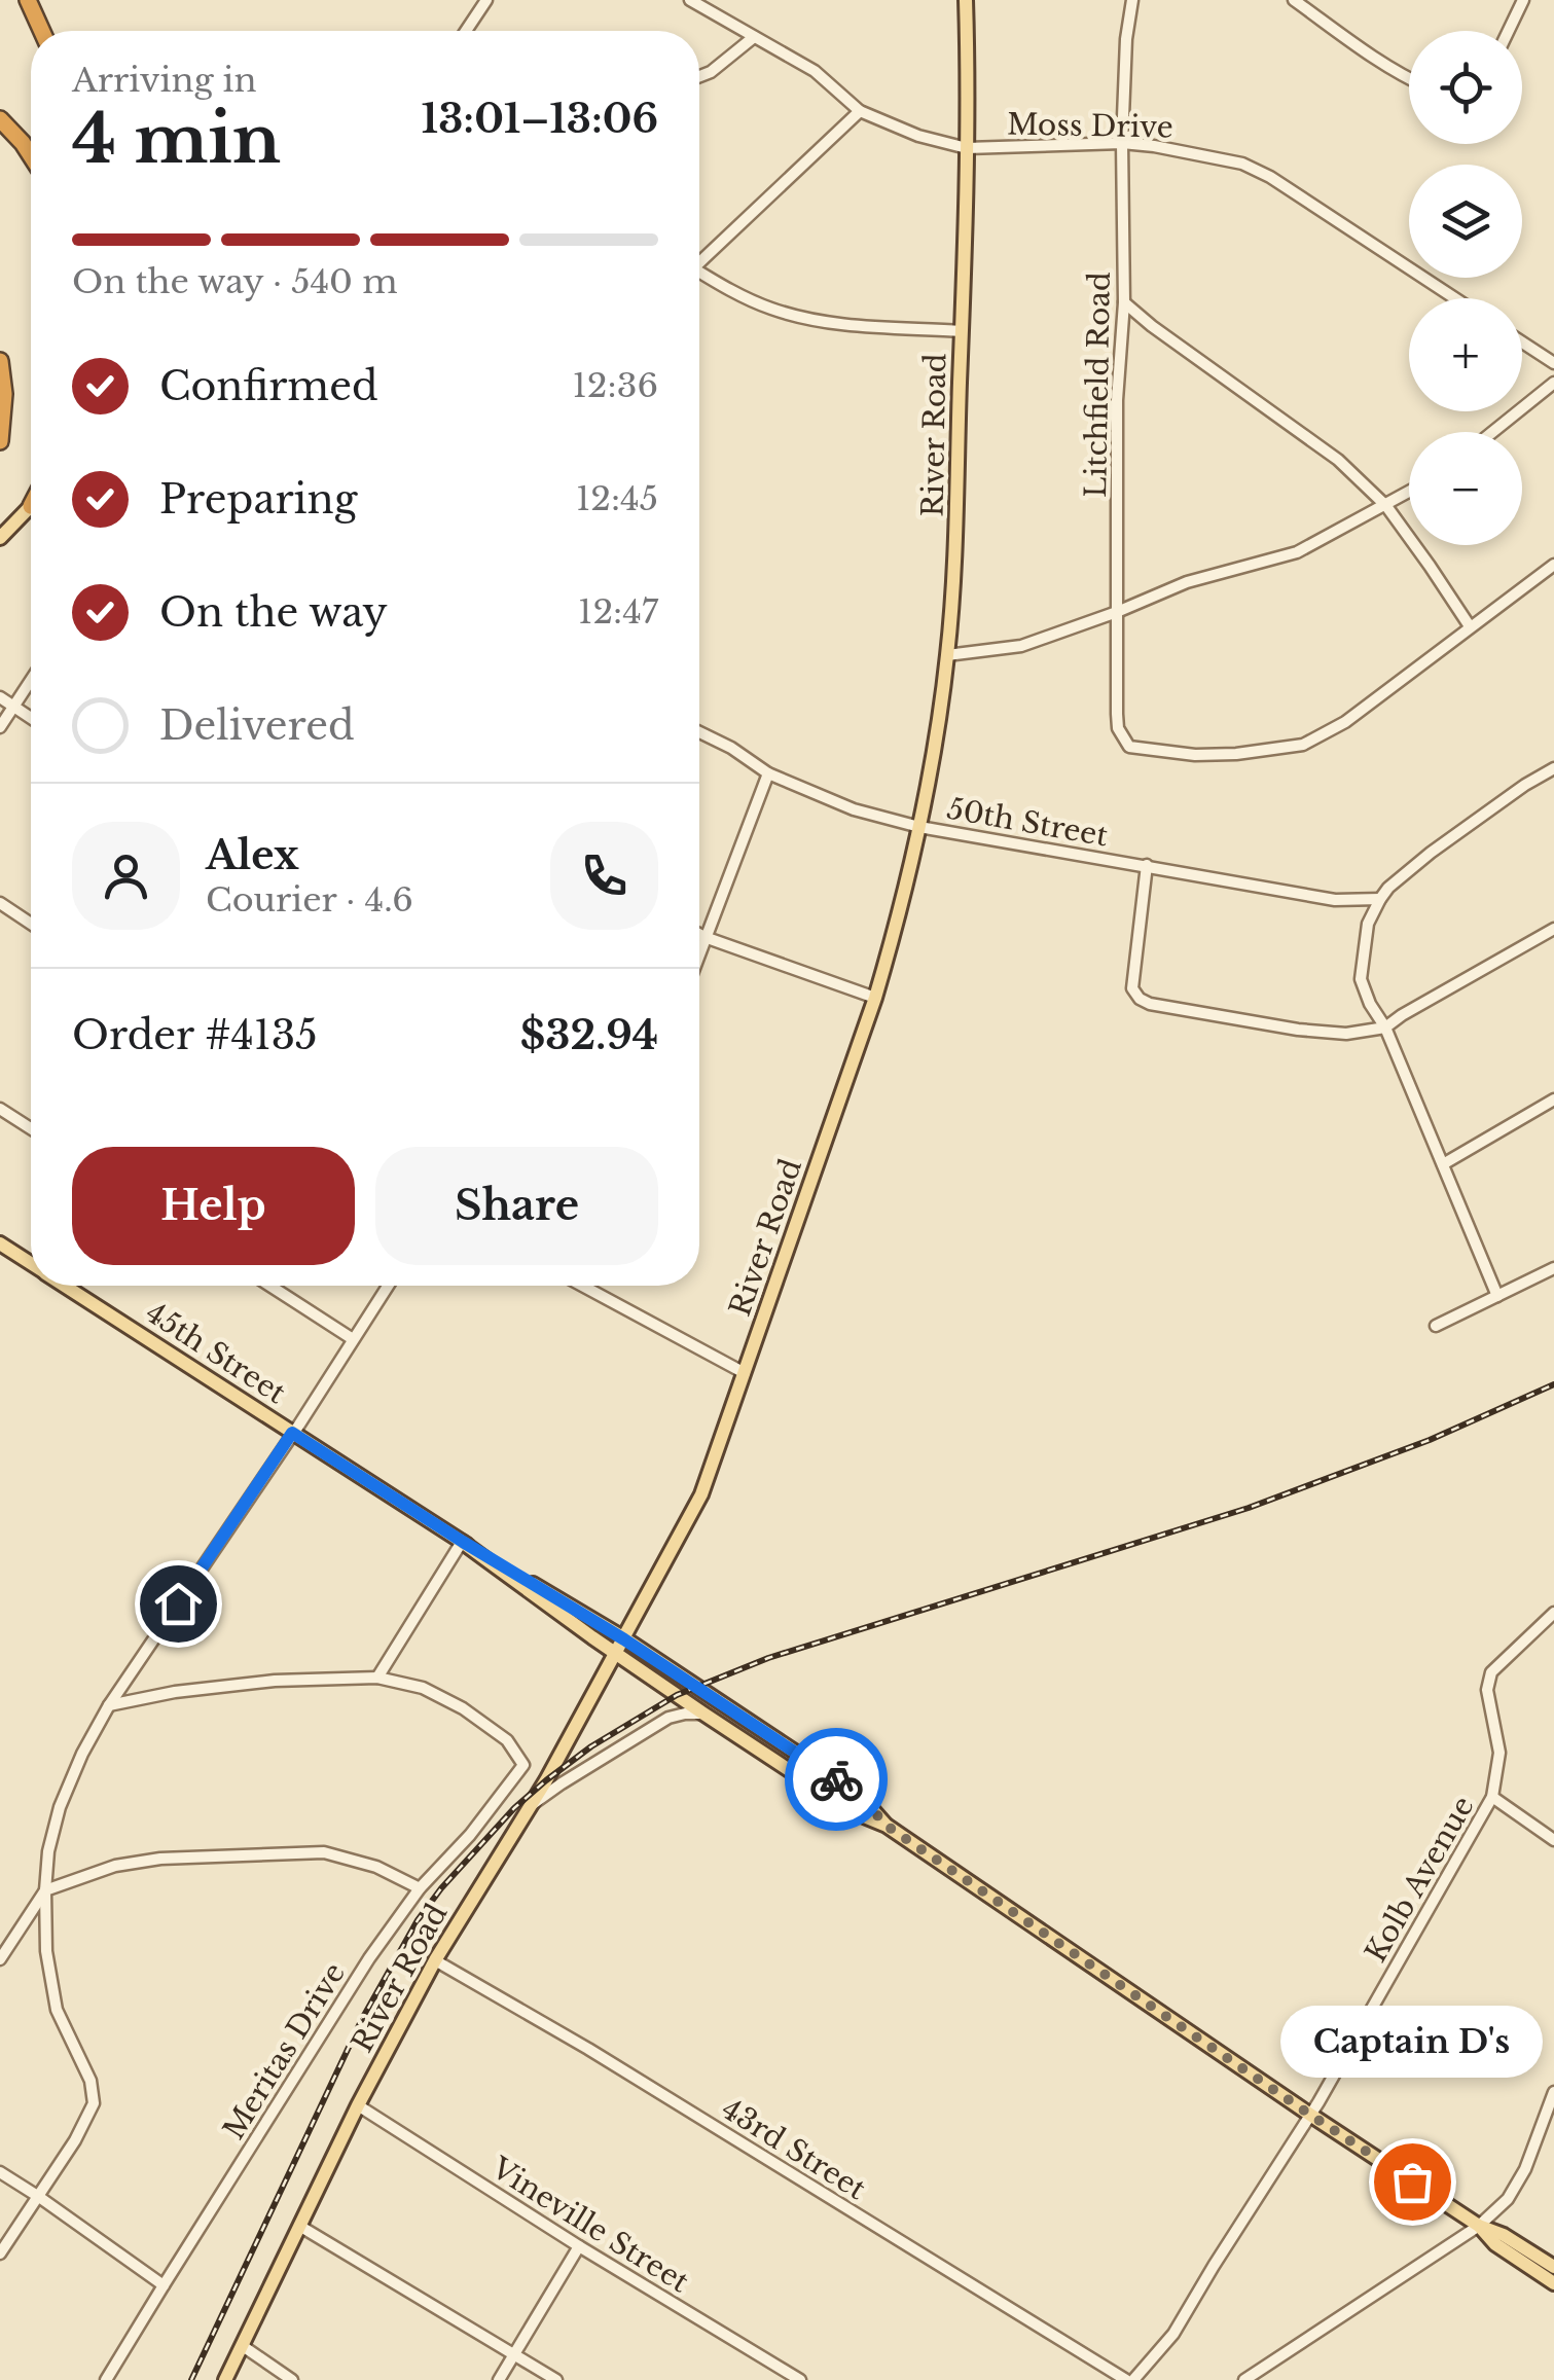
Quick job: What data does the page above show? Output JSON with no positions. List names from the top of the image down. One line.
{"streets":{"main road":["River Road","45th Street"],"street":["Moss Drive","Litchfield Road","50th Street","Kolb Avenue","Meritas Drive","43rd Street","Vineville Street"]},"crossings":[["Moss Drive","Litchfield Road"],["Moss Drive","River Road"],["River Road","50th Street"],["River Road","45th Street"],["River Road","43rd Street"],["River Road","Vineville Street"],["45th Street","Kolb Avenue"],["Kolb Avenue","43rd Street"]],"places":["Captain D's"],"page":{"map_buttons":["+","−"],"heading":["4 min","Arriving in","13:01–13:06"],"panel":["Alex","Courier · 4.6","Order #4135","$32.94"],"bar":"On the way · 540 m","list":[["Confirmed","12:36"],["Preparing","12:45"],["On the way","12:47"],"Delivered"],"buttons":["Help","Share"],"bubble":"Captain D's"}}
